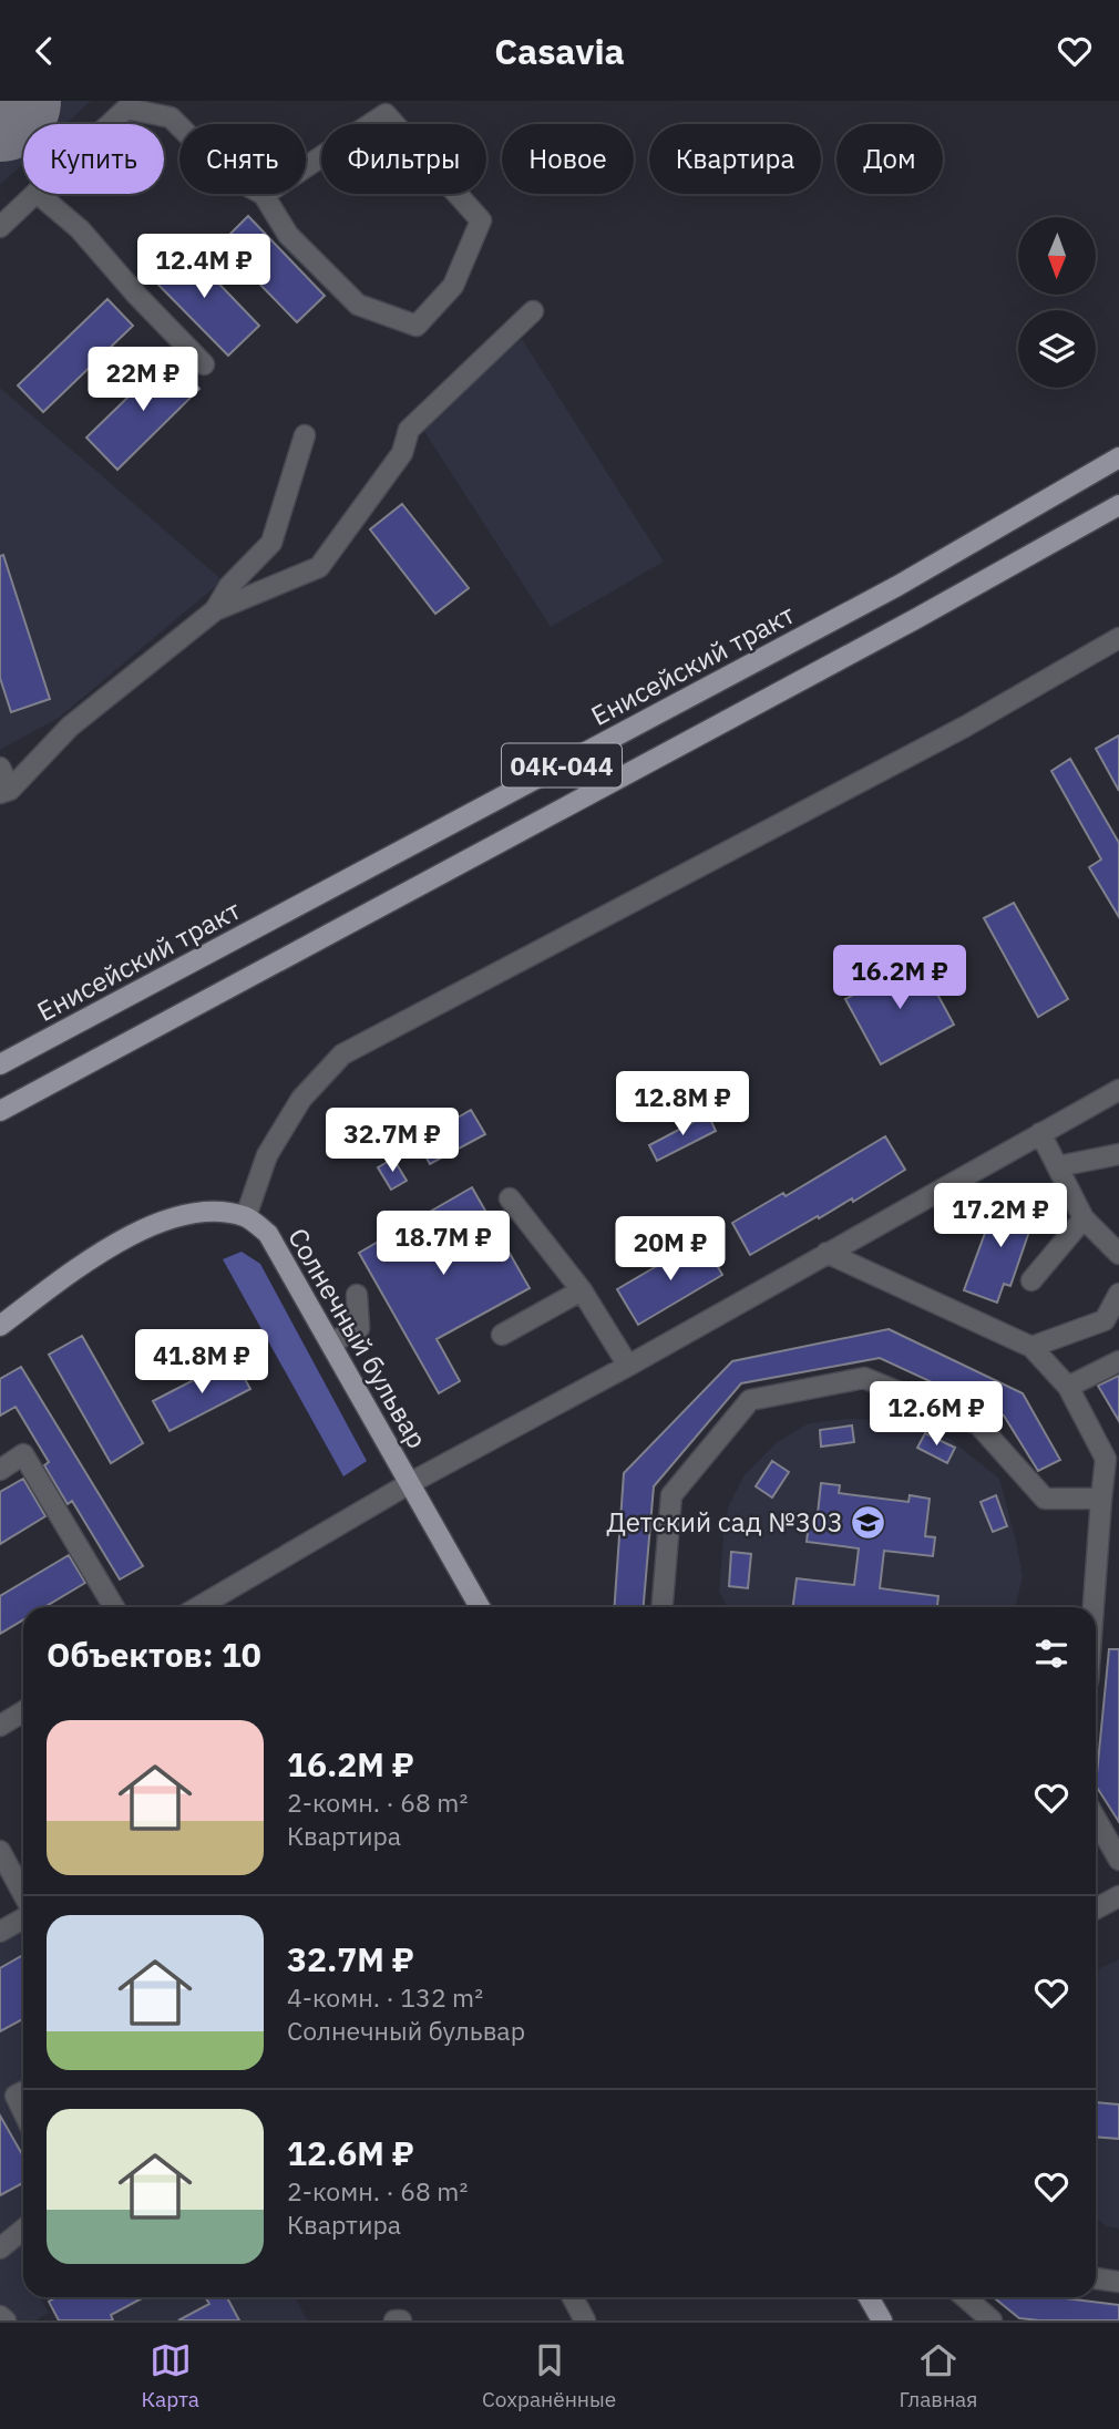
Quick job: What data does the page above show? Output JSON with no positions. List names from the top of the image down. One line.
{"streets":{"main road":["Енисейский тракт","04К-044","Солнечный бульвар"]},"places":{"school or university":["Детский сад №303"]},"north":"bottom","page":{"header":"Casavia","chip":["Купить","Снять","Фильтры","Новое","Квартира","Дом"],"price":["12.4M ₽","22M ₽","16.2M ₽","12.8M ₽","32.7M ₽","17.2M ₽","18.7M ₽","20M ₽","41.8M ₽","12.6M ₽"],"heading":"Объектов: 10","list":[{"name":"16.2M ₽","note":"2-комн. · 68 m² · Квартира"},{"name":"32.7M ₽","note":"4-комн. · 132 m² · Солнечный бульвар"},{"name":"12.6M ₽","note":"2-комн. · 68 m² · Квартира"}],"tabs":["Карта","Сохранённые","Главная"]}}
